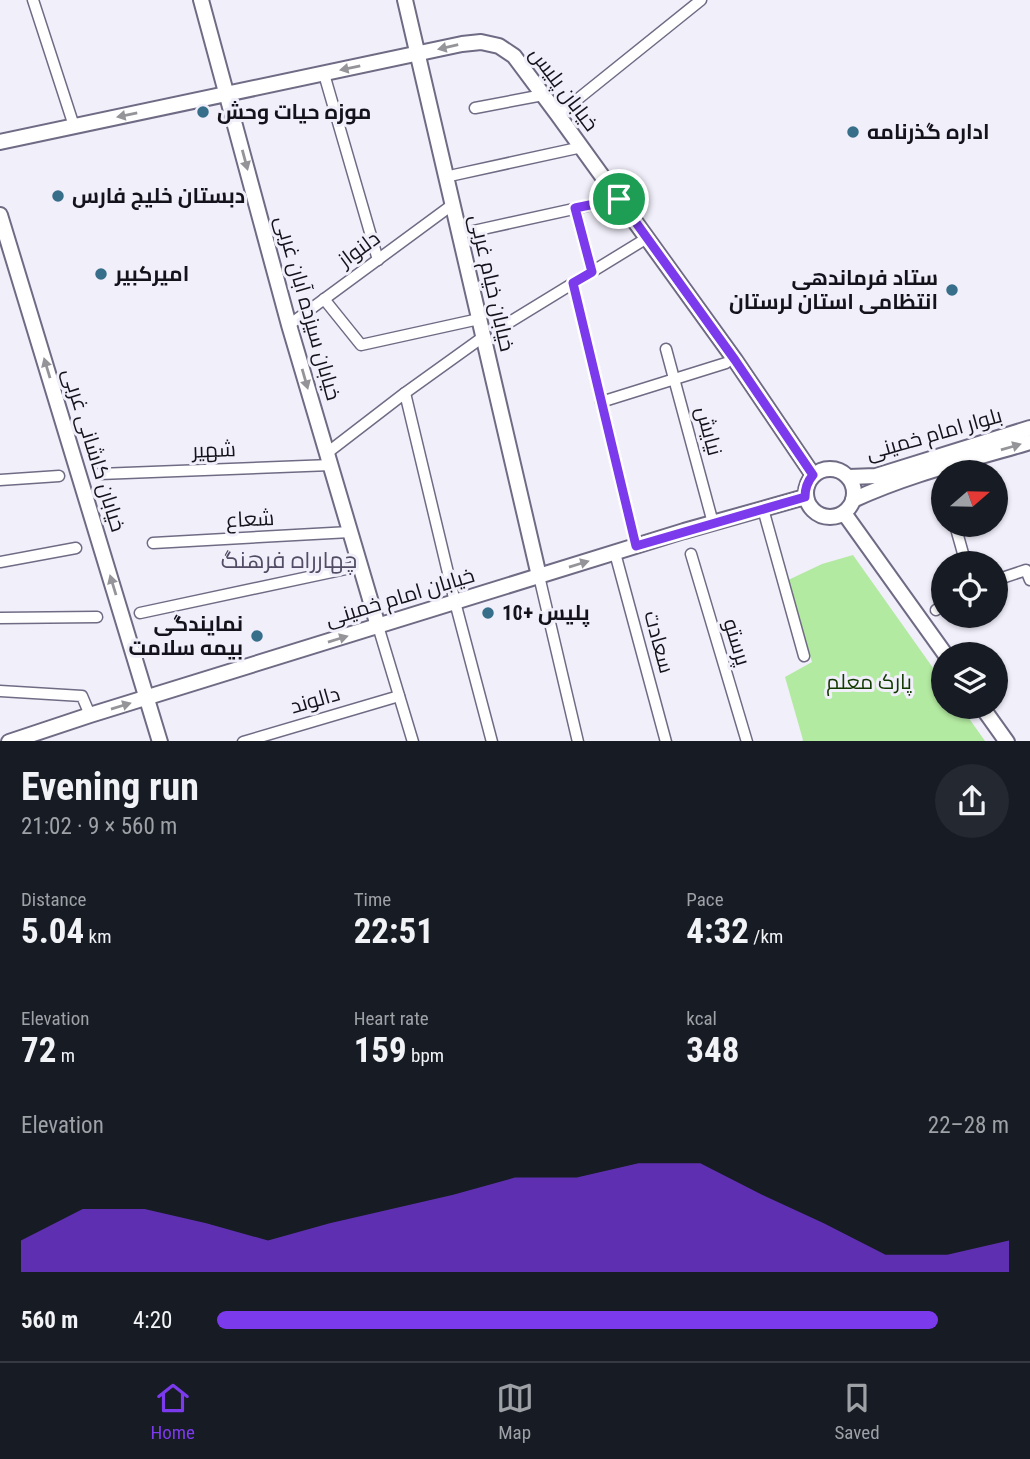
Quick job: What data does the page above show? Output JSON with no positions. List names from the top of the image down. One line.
{"streets":{"main road":["خیابان پلیس","خیابان خیام غربی","خیابان سیزده آبان غربی","بلوار امام خمینی","خیابان کاشانی غربی","خیابان امام خمینی"],"street":["دلنواز","نیایش","شهیر","شعاع","سعادت","پرستو","دالوند"]},"crossings":[["خیابان پلیس","خیابان خیام غربی"],["خیابان پلیس","خیابان سیزده آبان غربی"],["خیابان پلیس","بلوار امام خمینی"],["خیابان پلیس","خیابان امام خمینی"],["دلنواز","خیابان خیام غربی"],["دلنواز","خیابان سیزده آبان غربی"],["خیابان خیام غربی","خیابان امام خمینی"],["خیابان سیزده آبان غربی","شهیر"],["خیابان سیزده آبان غربی","شعاع"],["خیابان سیزده آبان غربی","خیابان امام خمینی"],["نیایش","خیابان امام خمینی"],["بلوار امام خمینی","خیابان امام خمینی"],["خیابان کاشانی غربی","خیابان امام خمینی"],["خیابان امام خمینی","سعادت"]],"one_way":["خیابان پلیس","خیابان سیزده آبان غربی","خیابان کاشانی غربی","خیابان امام خمینی"],"districts":["چهارراه فرهنگ"],"parks":["پارک معلم"],"places":["موزه حیات وحش","اداره گذرنامه","دبستان خلیج فارس","امیرکبیر","ستاد فرماندهی انتظامی استان لرستان","پلیس +10","نمایندگی بیمه سلامت"],"north":"right","page":{"heading":["Evening run","21:02 · 9 × 560 m"],"stats":[["Distance","5.04 km"],["Time","22:51"],["Pace","4:32 /km"],["Elevation","72 m"],["Heart rate","159 bpm"],["kcal","348"]],"chart":["Elevation","22–28 m"],"list":[{"name":"560 m","note":"4:20"}],"tabs":["Home","Map","Saved"]}}
